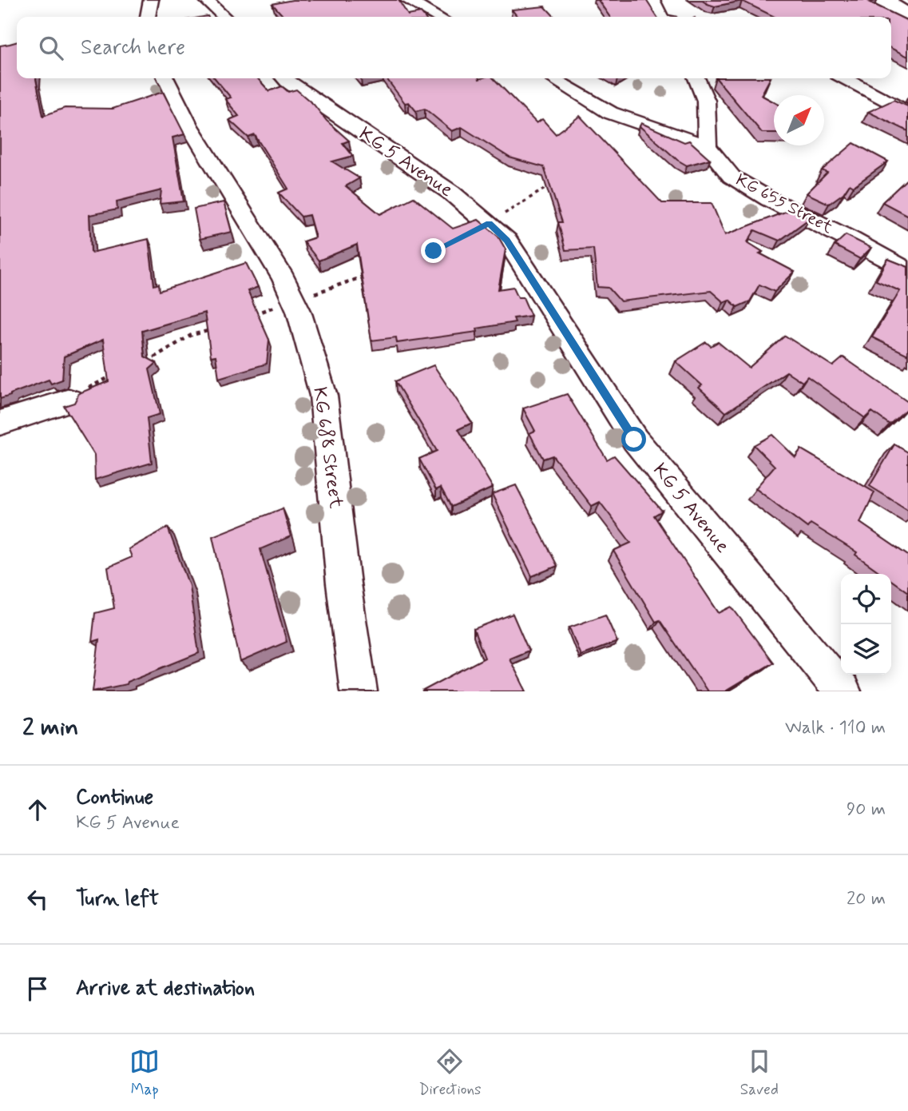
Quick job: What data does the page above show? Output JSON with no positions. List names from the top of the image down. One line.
{"streets":{"street":["KG 5 Avenue","KG 655 Street","KG 688 Street"]},"north":"top right","page":{"search":"Search here","heading":["2 min","Walk · 110 m"],"list":[["Continue","KG 5 Avenue","90 m"],["Turn left","20 m"],"Arrive at destination"],"nav":["Map","Directions","Saved"]}}
